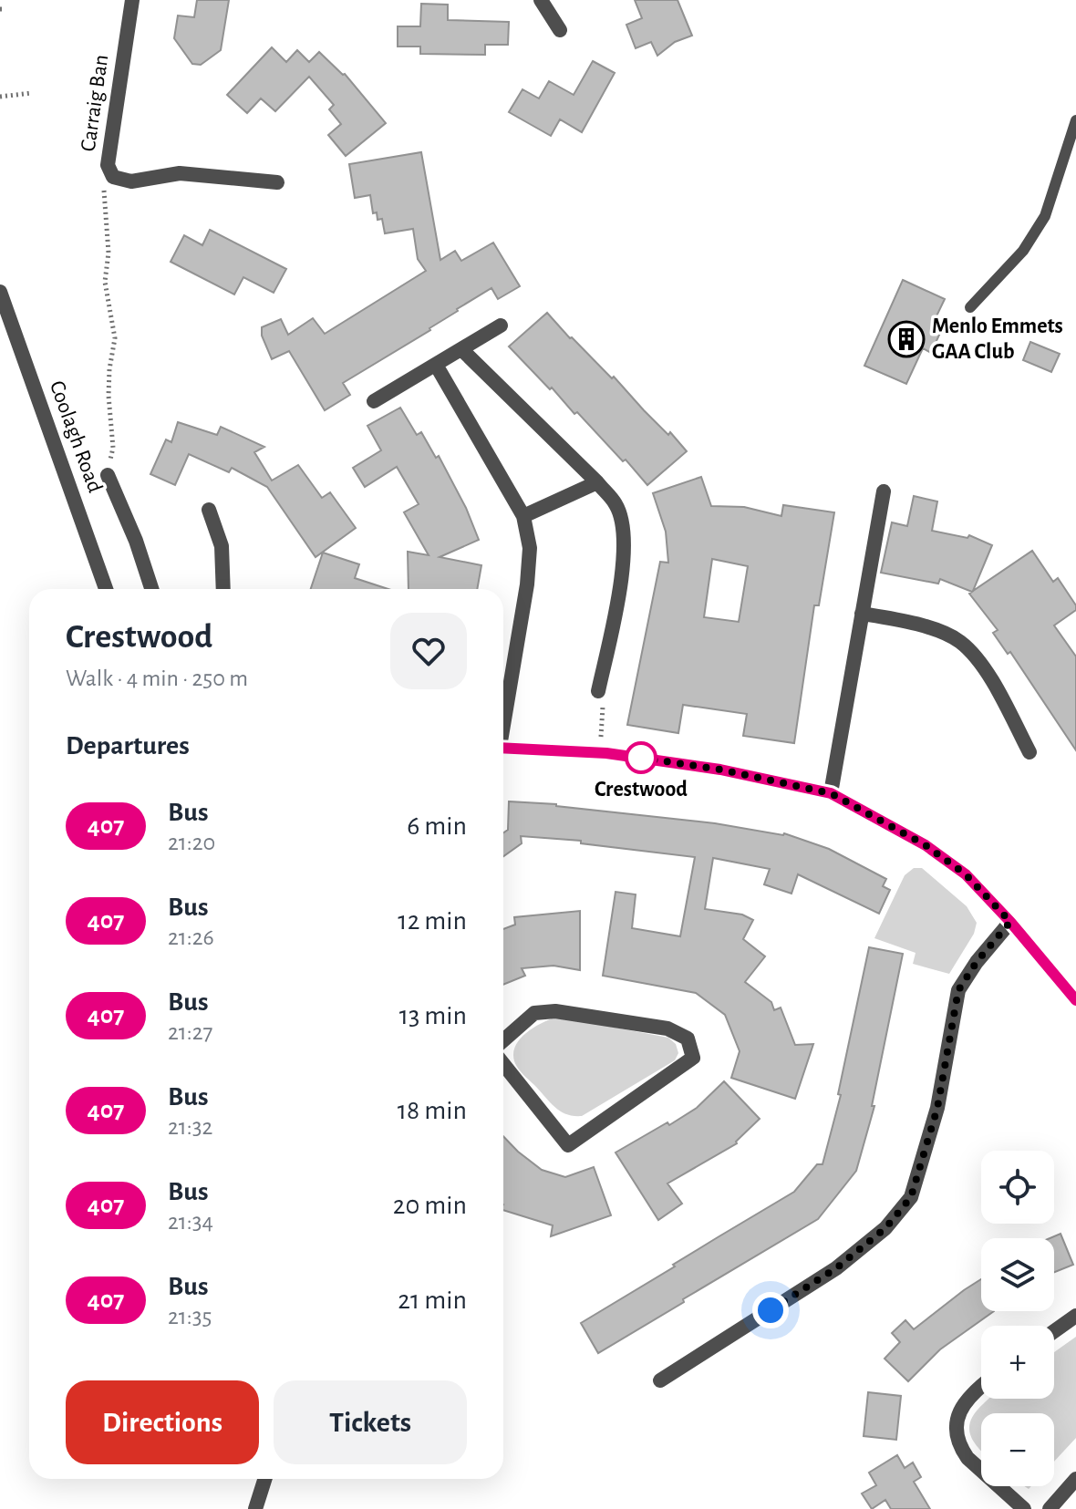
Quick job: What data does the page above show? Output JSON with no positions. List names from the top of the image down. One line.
{"streets":{"street":["Carraig Ban","Coolagh Road"]},"places":{"building":["Menlo Emmets GAA Club"],"other":["Crestwood"]},"lines":["bus line 407"],"page":{"heading":[["Crestwood","Walk · 4 min · 250 m"],"Departures"],"list":[{"mark":"407","name":"Bus","note":"21:20","value":"6 min"},{"mark":"407","name":"Bus","note":"21:26","value":"12 min"},{"mark":"407","name":"Bus","note":"21:27","value":"13 min"},{"mark":"407","name":"Bus","note":"21:32","value":"18 min"},{"mark":"407","name":"Bus","note":"21:34","value":"20 min"},{"mark":"407","name":"Bus","note":"21:35","value":"21 min"}],"map_buttons":["+","−"],"buttons":["Directions","Tickets"]}}
